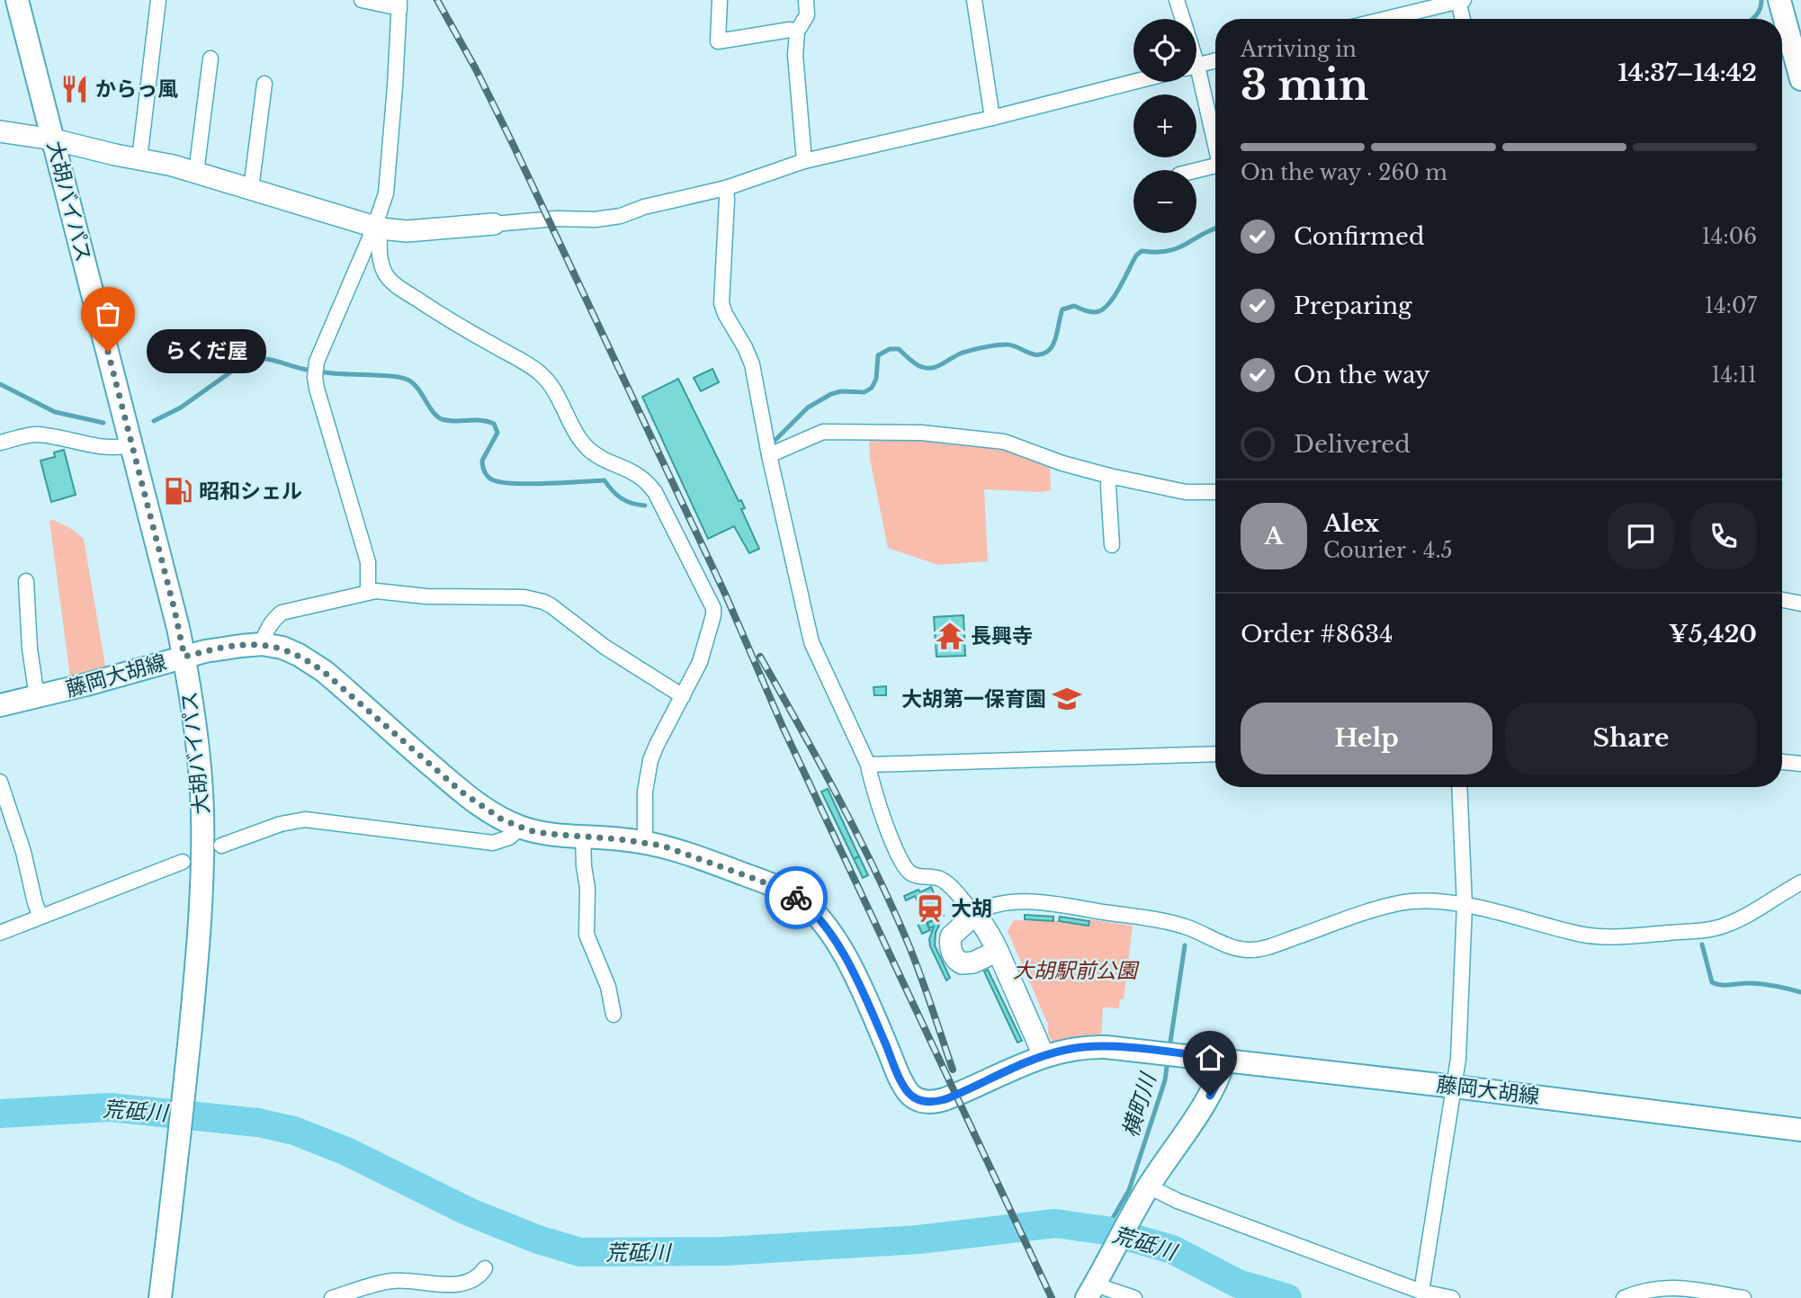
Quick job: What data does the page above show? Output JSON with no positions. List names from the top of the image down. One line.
{"streets":{"main road":["大胡バイパス","藤岡大胡線"]},"crossings":[["大胡バイパス","藤岡大胡線"]],"water":["横町川","荒砥川"],"parks":["大胡駅前公園"],"places":{"restaurant":["からっ風"],"other":["らくだ屋"],"fuel station":["昭和シェル"],"temple":["長興寺"],"school or university":["大胡第一保育園"],"station":["大胡"]},"page":{"map_buttons":["+","−"],"heading":["3 min","Arriving in","14:37–14:42"],"panel":["Alex","Courier · 4.5","Order #8634","¥5,420"],"bar":"On the way · 260 m","list":[["Confirmed","14:06"],["Preparing","14:07"],["On the way","14:11"],"Delivered"],"bubble":"らくだ屋","round":"A","buttons":["Help","Share"]}}
